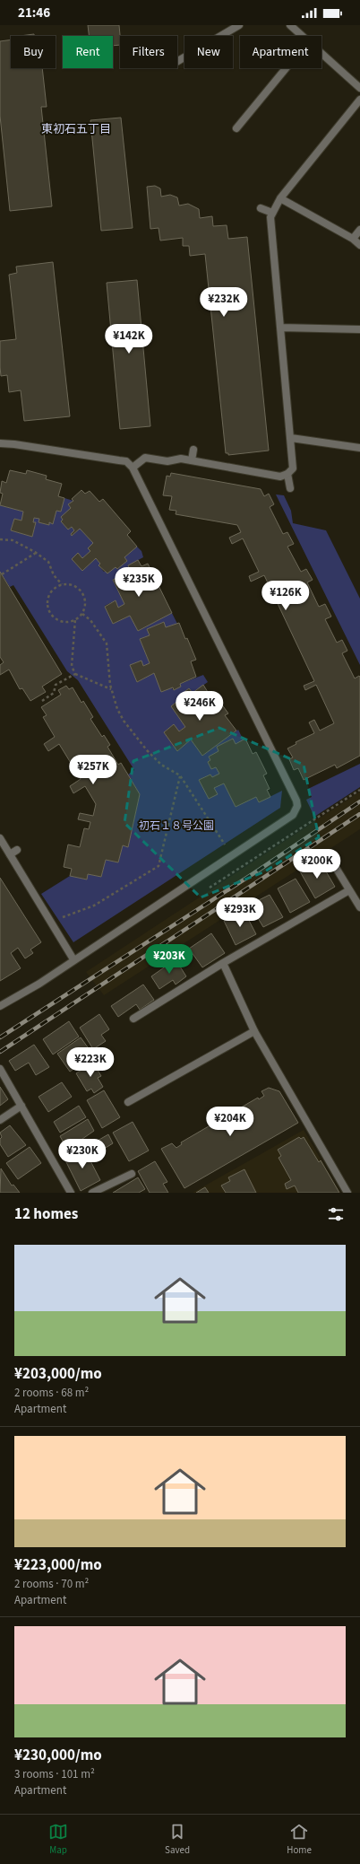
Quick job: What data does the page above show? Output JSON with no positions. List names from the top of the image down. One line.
{"districts":["東初石五丁目"],"parks":["初石１８号公園"],"page":{"status":"21:46","chip":["Buy","Rent","Filters","New","Apartment"],"price":["¥232K","¥142K","¥235K","¥126K","¥246K","¥257K","¥200K","¥293K","¥203K","¥223K","¥204K","¥230K"],"heading":"12 homes","list":[{"name":"¥203,000/mo","note":"2 rooms · 68 m² · Apartment"},{"name":"¥223,000/mo","note":"2 rooms · 70 m² · Apartment"},{"name":"¥230,000/mo","note":"3 rooms · 101 m² · Apartment"}],"tabs":["Map","Saved","Home"]}}
